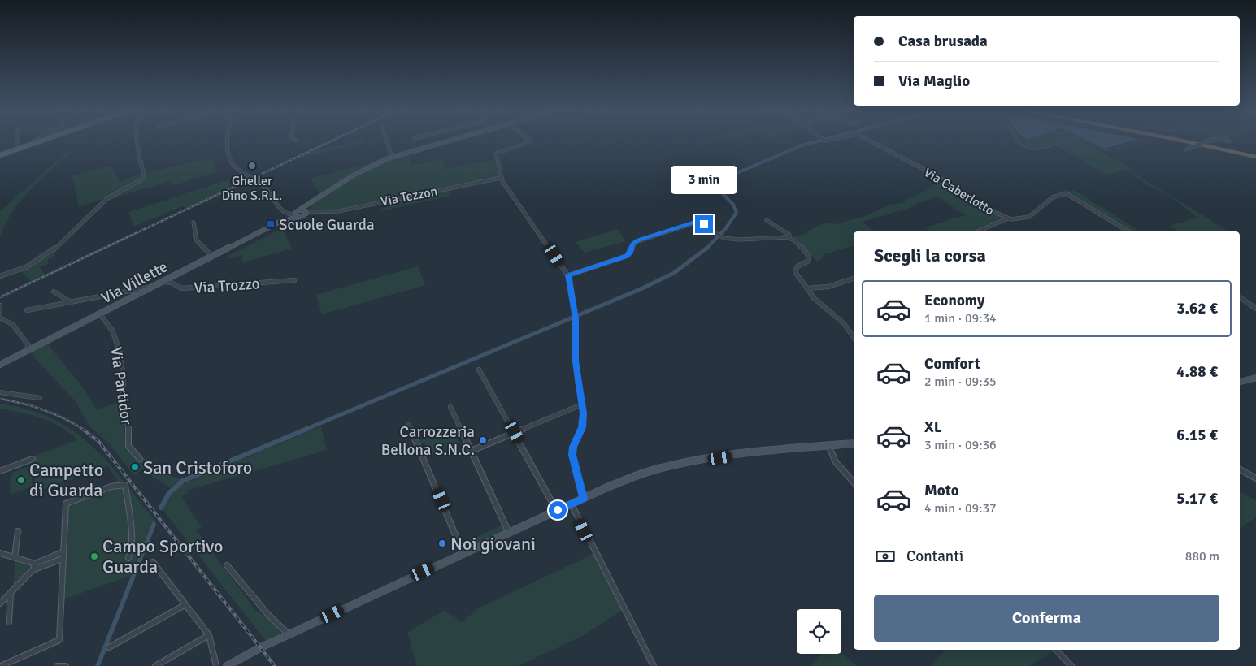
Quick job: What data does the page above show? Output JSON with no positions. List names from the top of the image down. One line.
{"streets":{"street":["Via Caberlotto","Via Tezzon","Via Villette","Via Trozzo","Via Partidor"]},"crossings":[["Via Tezzon","Via Villette"],["Via Villette","Via Trozzo"],["Via Villette","Via Partidor"]],"places":{"other":["Gheller Dino S.R.L.","Carrozzeria Bellona S.N.C.","San Cristoforo","Campetto di Guarda","Noi giovani","Campo Sportivo Guarda"],"transit":["Scuole Guarda"]},"page":{"banner":["Casa brusada","Via Maglio"],"bubble":"3 min","heading":"Scegli la corsa","list":[{"name":"Economy","note":"1 min · 09:34","value":"3.62 €"},{"name":"Comfort","note":"2 min · 09:35","value":"4.88 €"},{"name":"XL","note":"3 min · 09:36","value":"6.15 €"},{"name":"Moto","note":"4 min · 09:37","value":"5.17 €"}],"pay":["Contanti","880 m"],"buttons":"Conferma"}}
